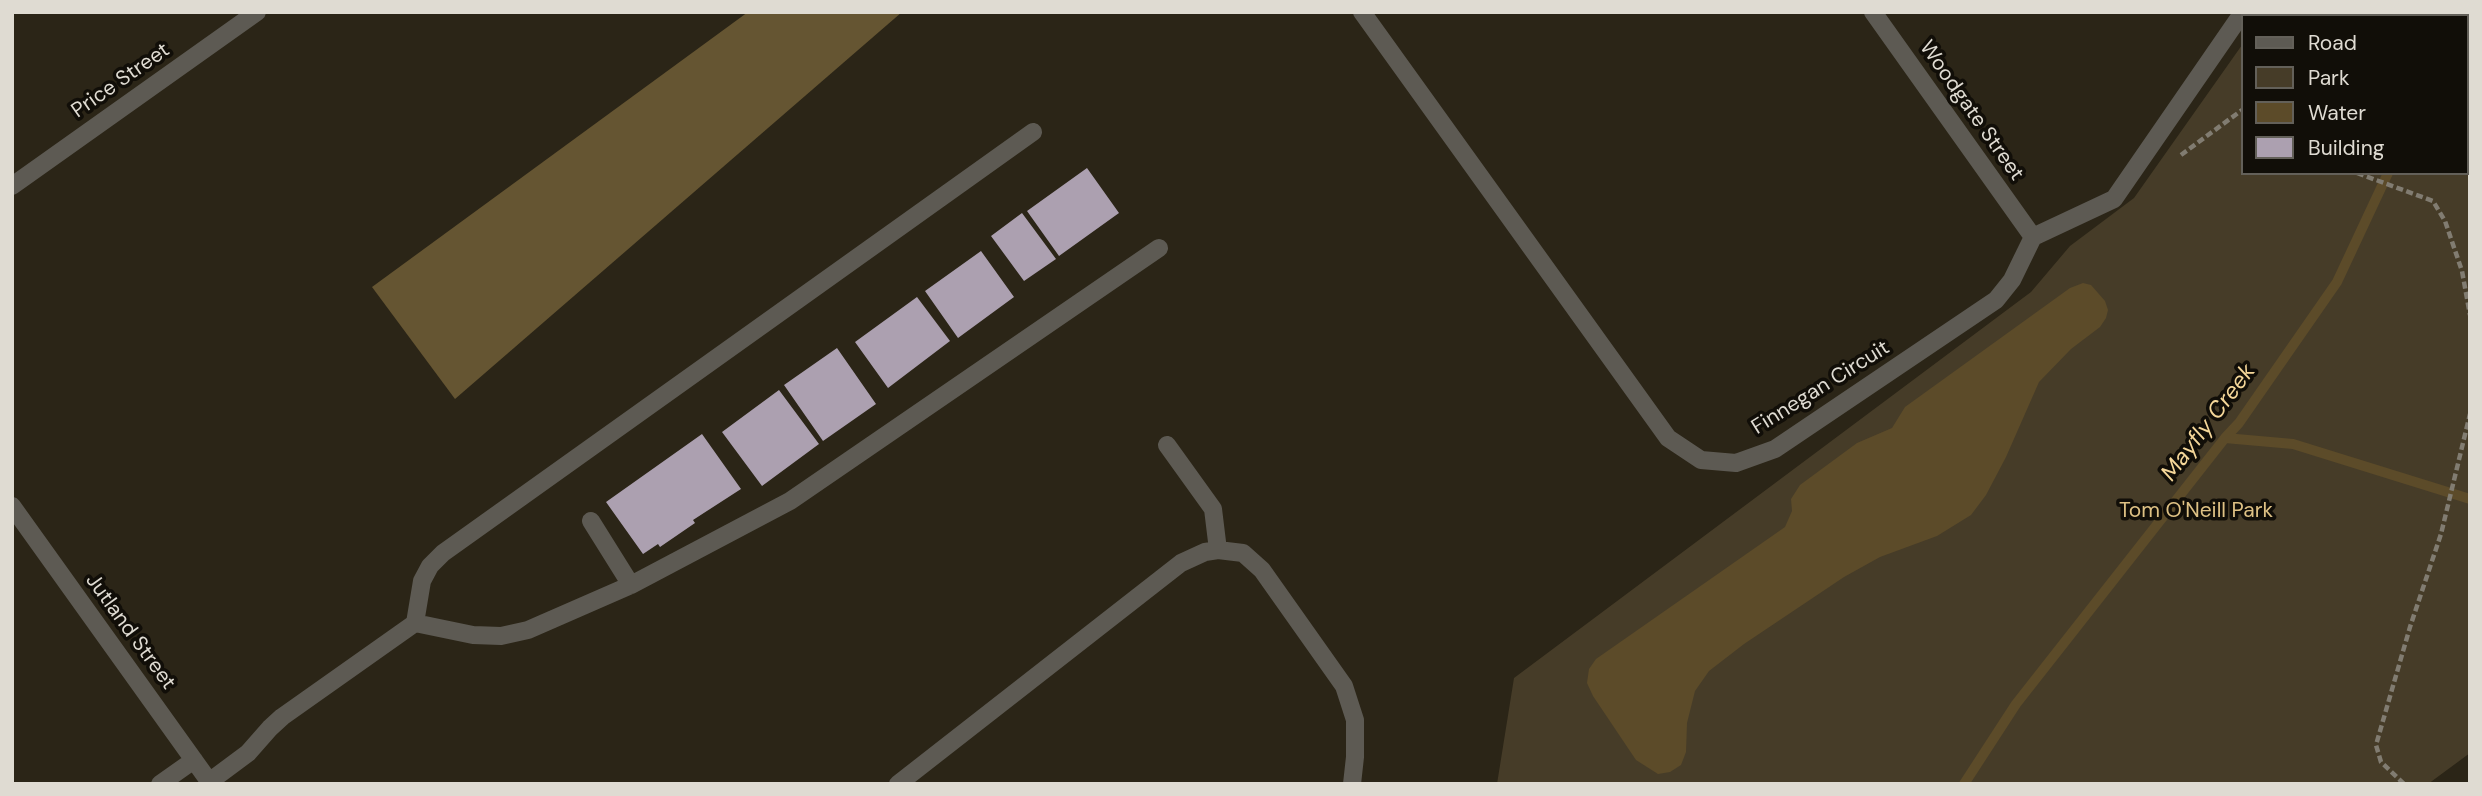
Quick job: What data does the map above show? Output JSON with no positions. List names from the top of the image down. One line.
{"streets":{"street":["Price Street","Woodgate Street","Finnegan Circuit","Jutland Street"]},"crossings":[["Woodgate Street","Finnegan Circuit"]],"water":["Mayfly Creek"],"parks":["Tom O'Neill Park"],"legend":["Road","Park","Water","Building"]}
